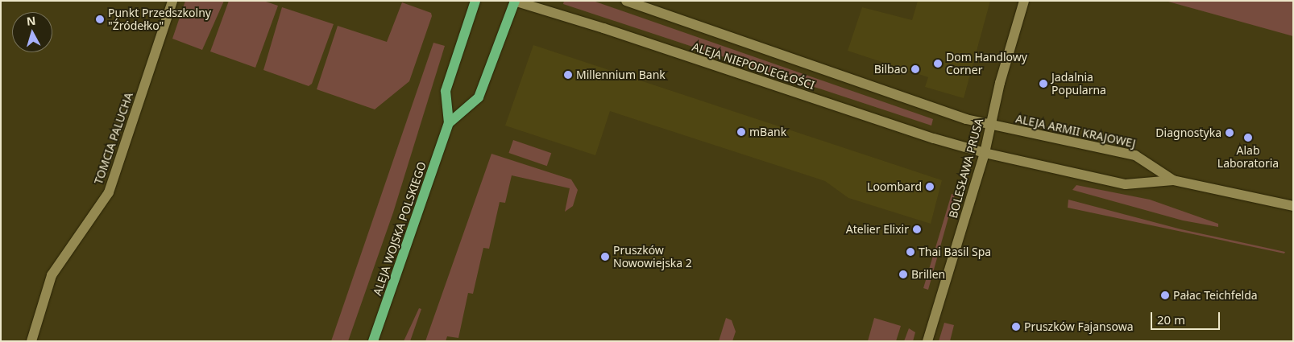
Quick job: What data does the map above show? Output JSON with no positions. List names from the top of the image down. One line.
{"streets":{"main road":["ALEJA WOJSKA POLSKIEGO"],"street":["ALEJA NIEPODLEGŁOŚCI","ALEJA ARMII KRAJOWEJ","TOMCIA PALUCHA","BOLESŁAWA PRUSA"]},"crossings":[["ALEJA NIEPODLEGŁOŚCI","ALEJA ARMII KRAJOWEJ"],["ALEJA NIEPODLEGŁOŚCI","BOLESŁAWA PRUSA"],["ALEJA ARMII KRAJOWEJ","BOLESŁAWA PRUSA"]],"places":["Punkt Przedszkolny \"Źródełko\"","Dom Handlowy Corner","Bilbao","Millennium Bank","Jadalnia Popularna","mBank","Diagnostyka","Alab Laboratoria","Loombard","Atelier Elixir","Thai Basil Spa","Pruszków Nowowiejska 2","Brillen","Pałac Teichfelda","Pruszków Fajansowa"],"scale_bar":"20 m","north":"top"}
